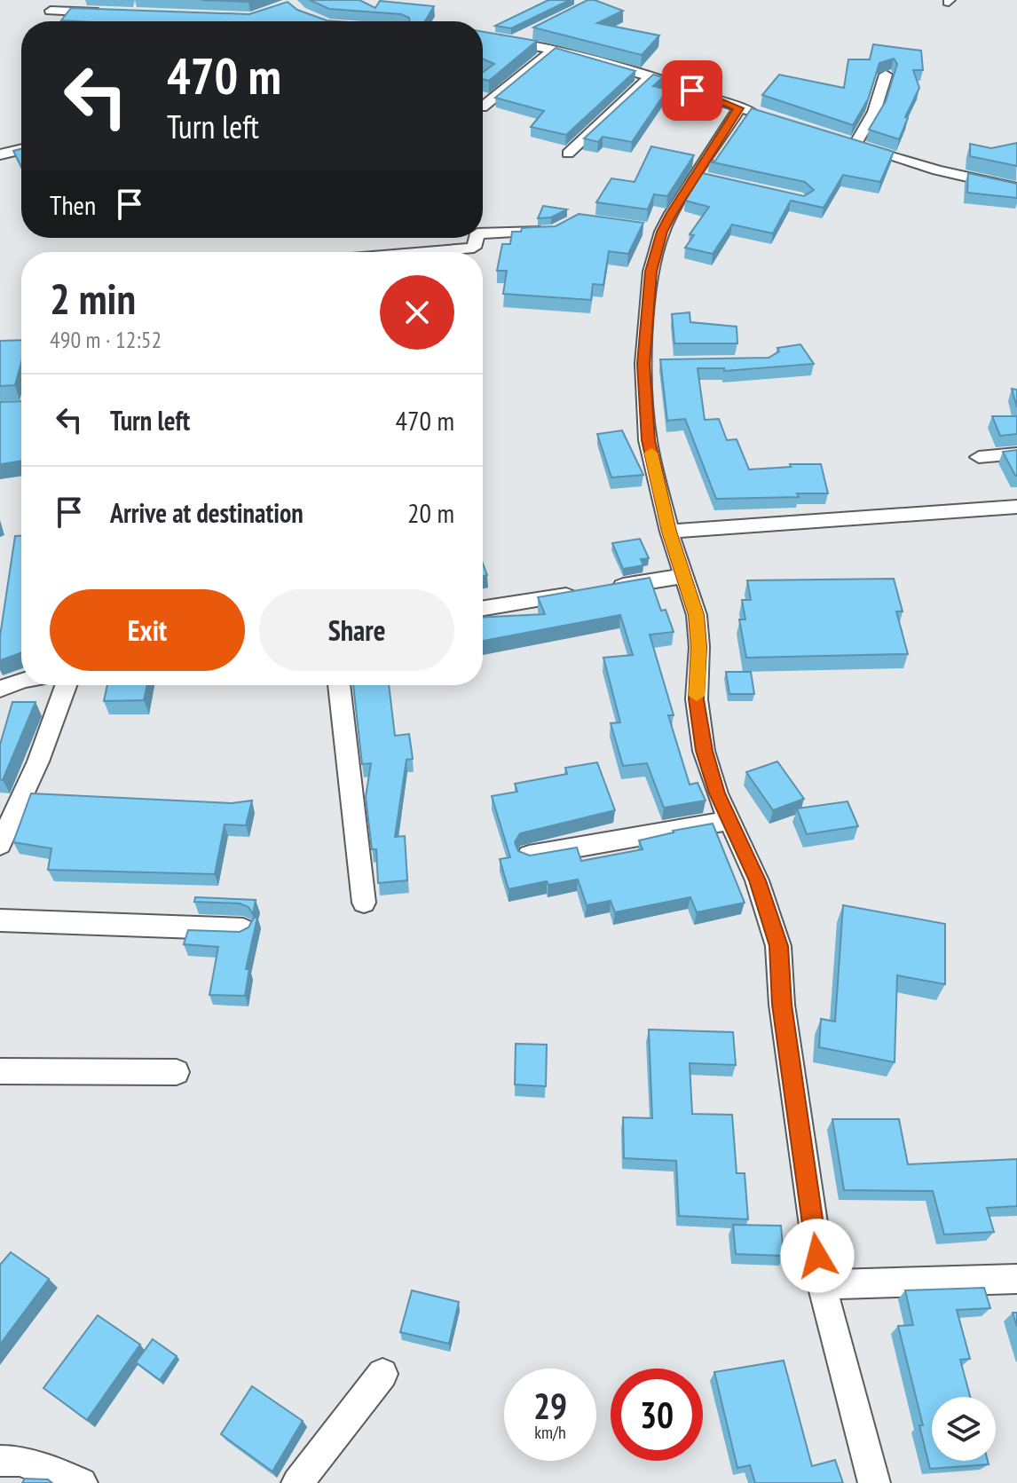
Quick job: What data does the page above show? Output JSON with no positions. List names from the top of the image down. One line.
{"page":{"turn":["470 m","Turn left"],"then":"Then","heading":["2 min","490 m · 12:52"],"list":[{"name":"Turn left","value":"470 m"},{"name":"Arrive at destination","value":"20 m"}],"buttons":["Exit","Share"],"speed":"29 km/h","limit":"30"}}
